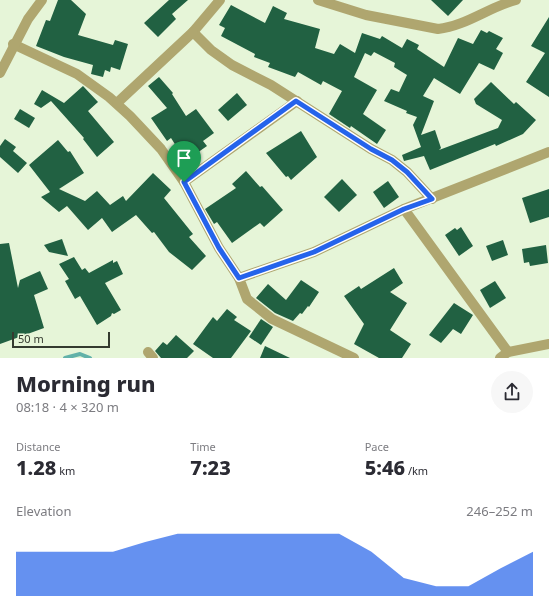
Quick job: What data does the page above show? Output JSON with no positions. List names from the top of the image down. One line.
{"scale_bar":"50 m","page":{"scale":"50 m","heading":["Morning run","08:18 · 4 × 320 m"],"stats":[["Distance","1.28 km"],["Time","7:23"],["Pace","5:46 /km"]],"chart":["Elevation","246–252 m"]}}
